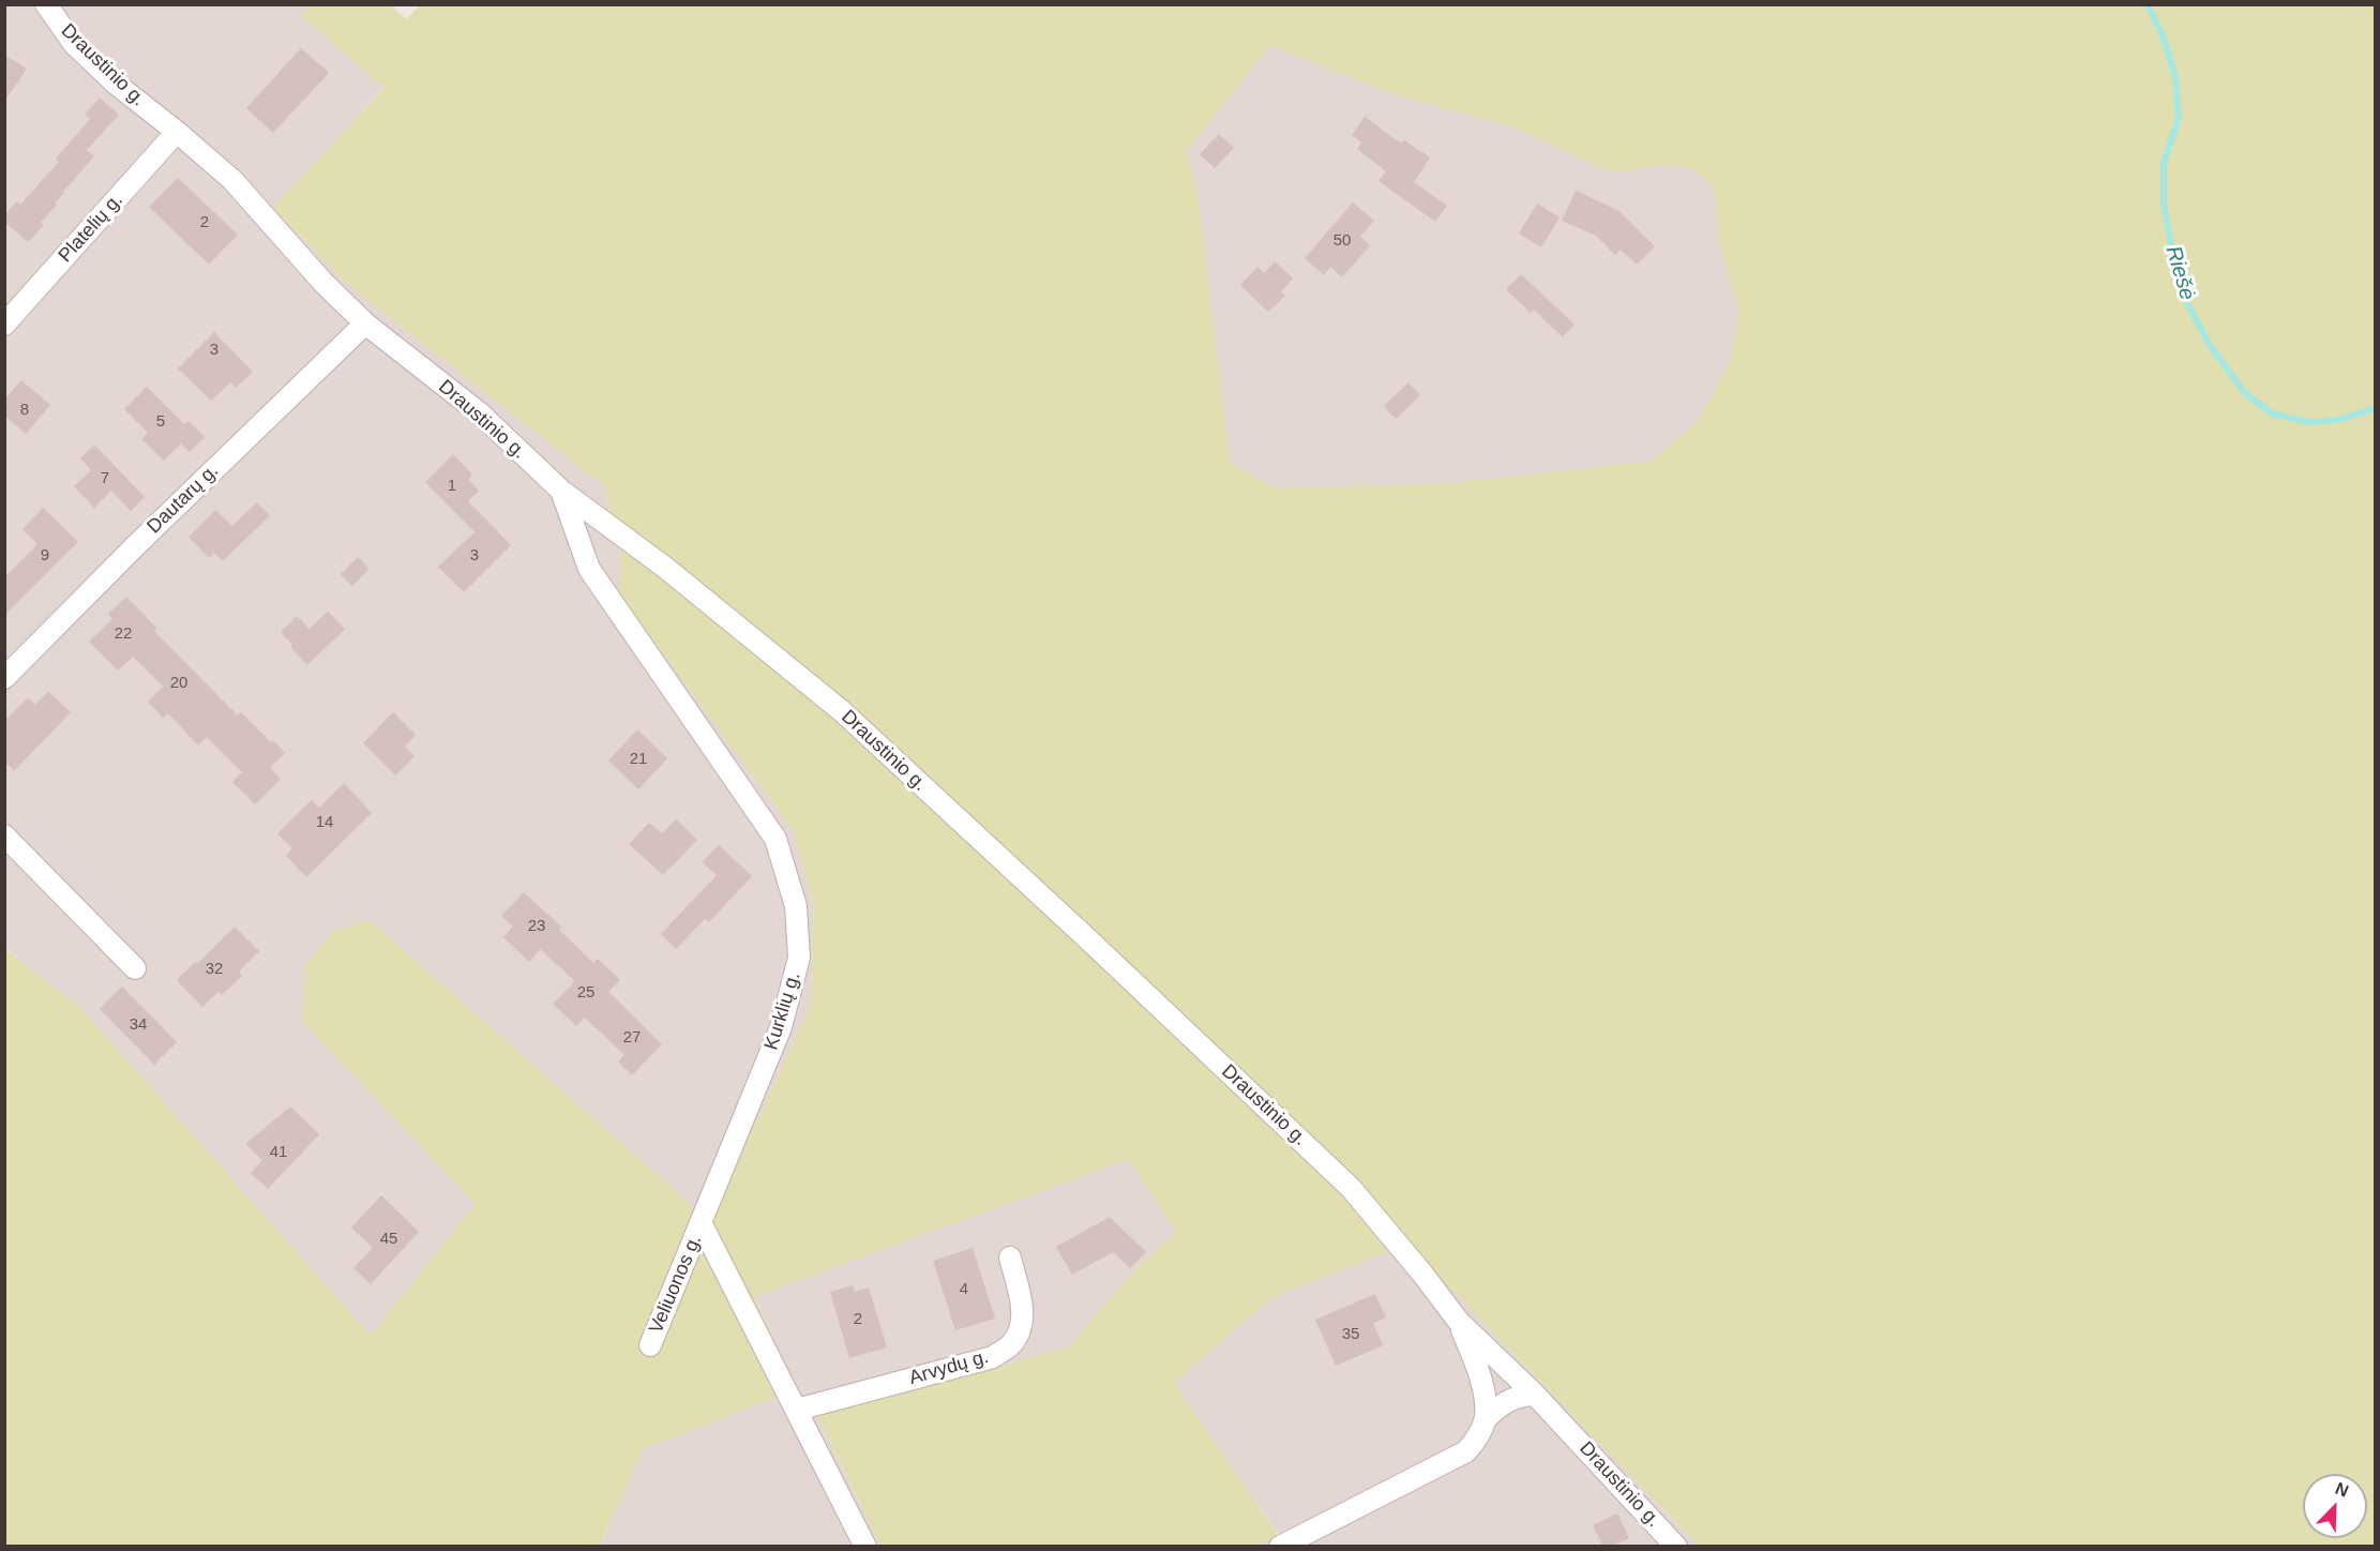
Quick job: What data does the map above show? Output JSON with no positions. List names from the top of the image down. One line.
{"streets":{"street":["Draustinio g.","Platelių g.","Dautarų g.","Kurklių g.","Veliuonos g.","Arvydų g."]},"crossings":[["Draustinio g.","Platelių g."],["Draustinio g.","Dautarų g."],["Draustinio g.","Kurklių g."],["Kurklių g.","Veliuonos g."]],"water":["Riešė"],"house_numbers":["2","50","3","8","5","7","1","9","3","22","20","21","14","23","32","25","34","27","41","45","4","2","35"],"north":"top right"}
